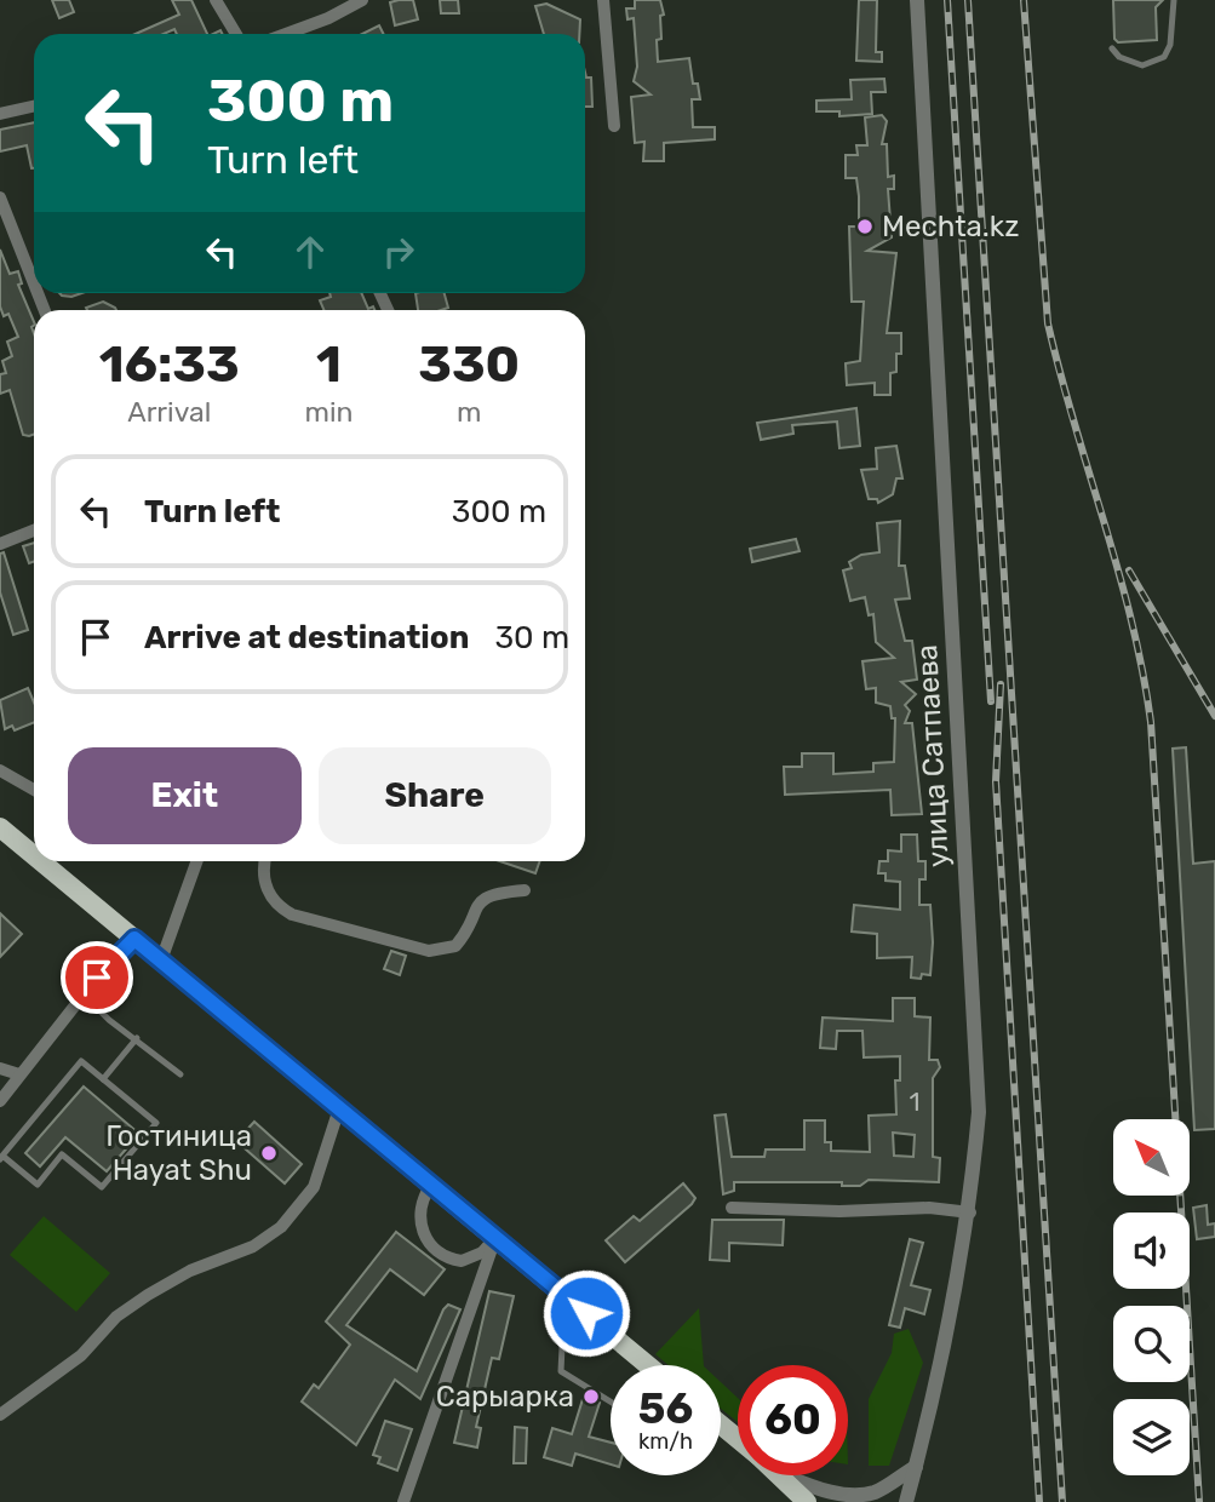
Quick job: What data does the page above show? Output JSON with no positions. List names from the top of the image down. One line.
{"streets":{"street":["улица Сатпаева"]},"places":["Mechta.kz","Гостиница Hayat Shu","Сарыарка"],"house_numbers":["1"],"north":"top left","page":{"turn":["300 m","Turn left"],"eta":["16:33","Arrival","1","min","330","m"],"list":[{"name":"Turn left","value":"300 m"},{"name":"Arrive at destination","value":"30 m"}],"buttons":["Exit","Share"],"speed":"56 km/h","limit":"60"}}
